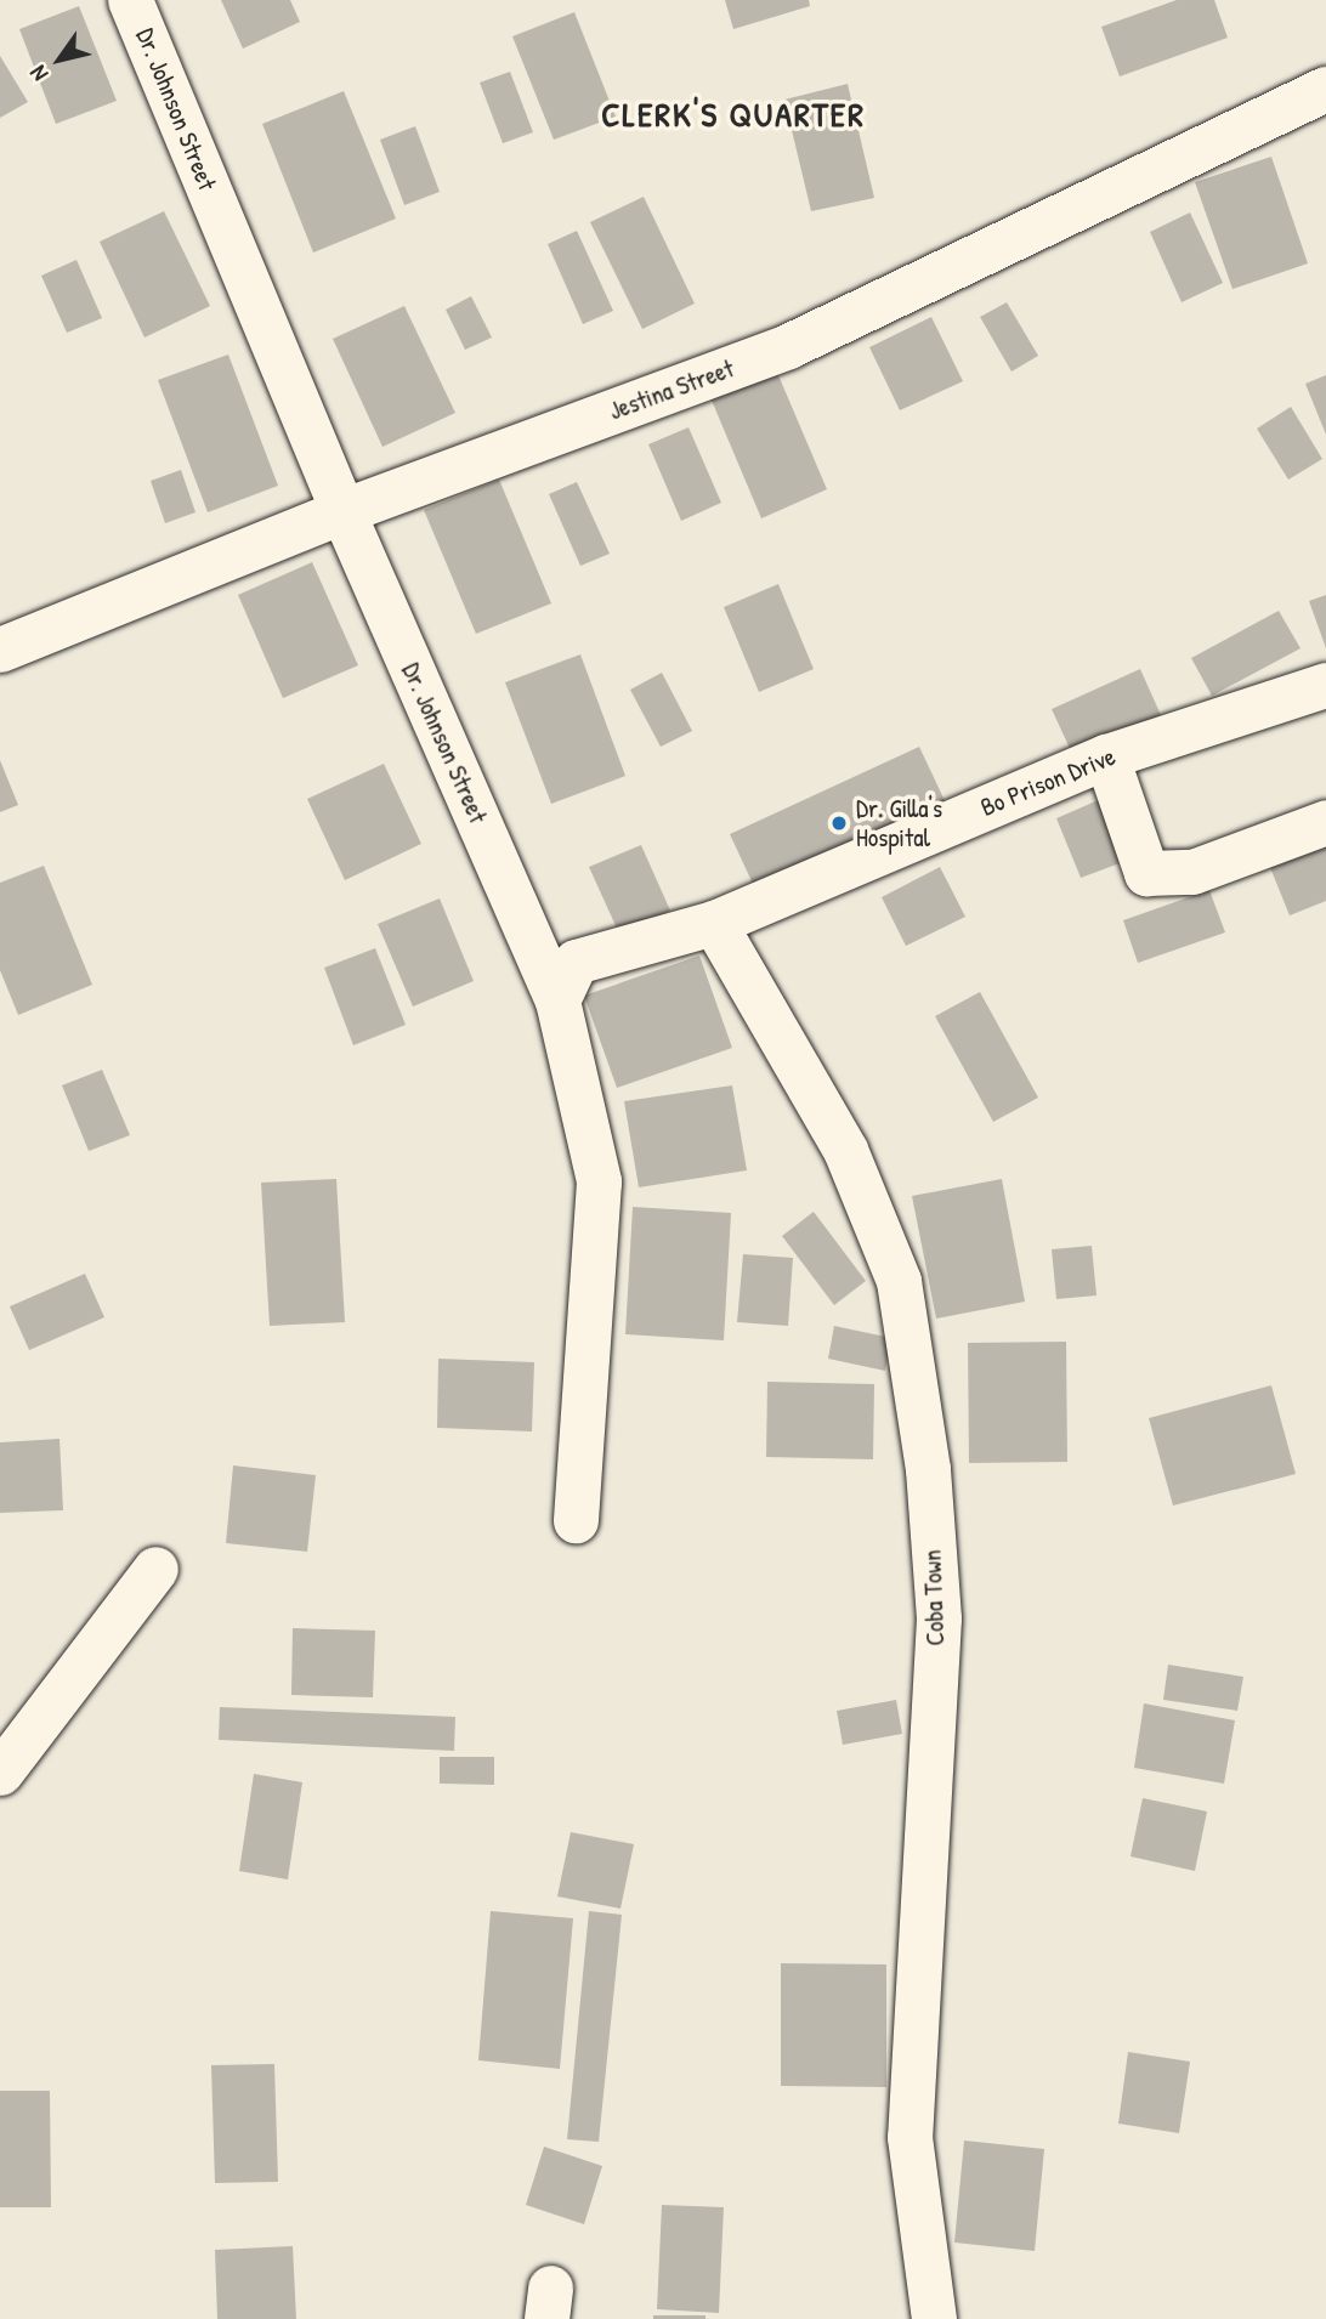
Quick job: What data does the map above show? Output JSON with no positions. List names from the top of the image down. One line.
{"streets":{"street":["Dr. Johnson Street","Jestina Street","Bo Prison Drive","Coba Town"]},"crossings":[["Dr. Johnson Street","Jestina Street"],["Dr. Johnson Street","Bo Prison Drive"],["Bo Prison Drive","Coba Town"]],"districts":["CLERK'S QUARTER"],"places":["Dr. Gilla's Hospital"],"north":"bottom left"}
